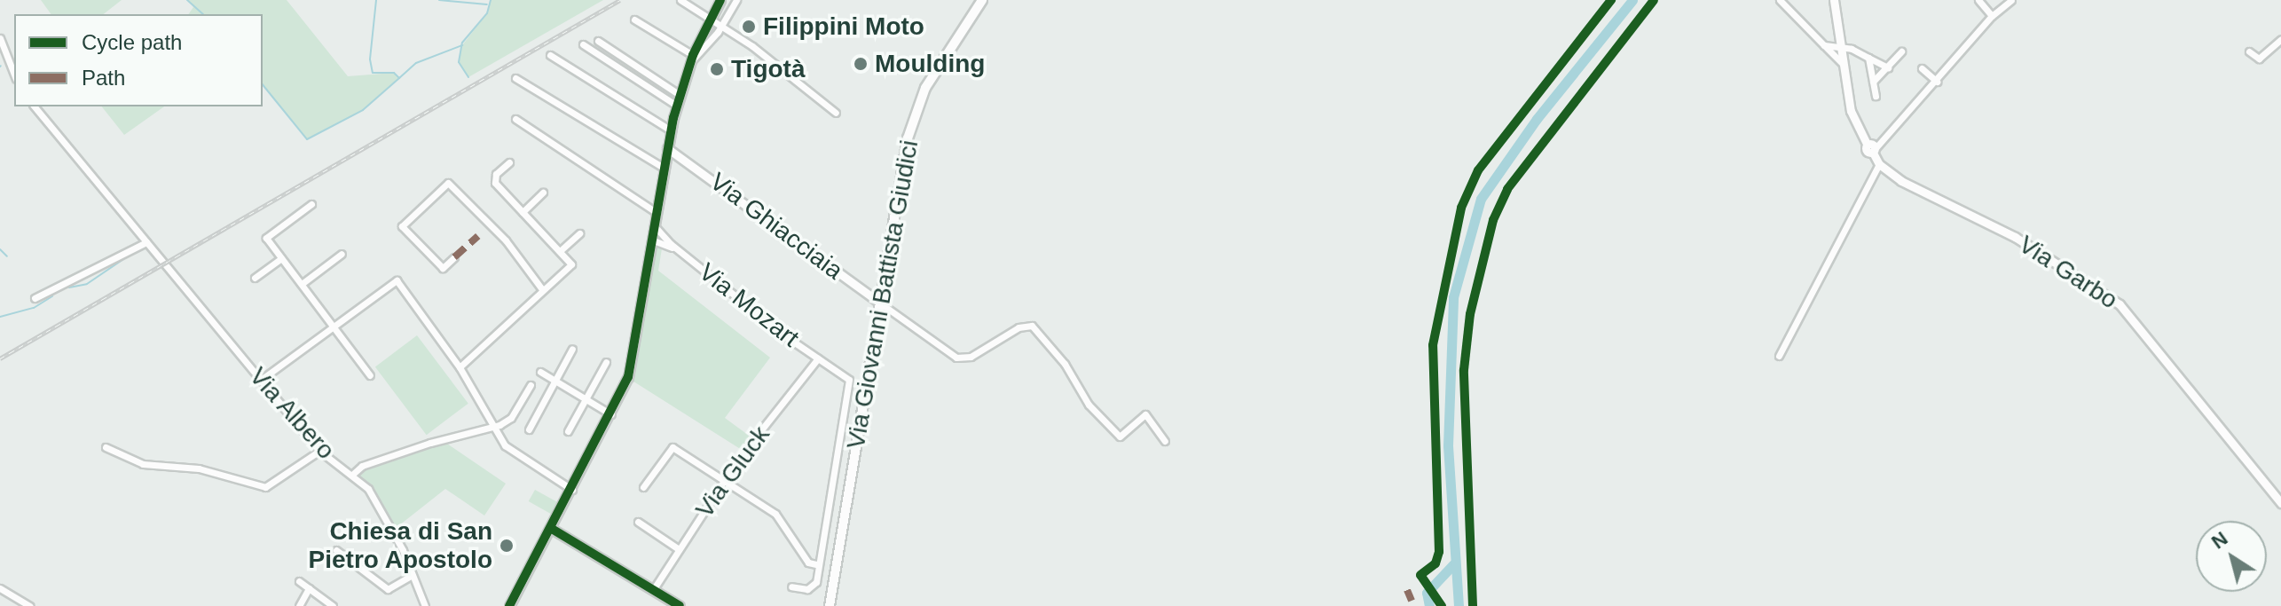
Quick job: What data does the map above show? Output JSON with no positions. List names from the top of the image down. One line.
{"streets":{"main road":["Via Giovanni Battista Giudici"],"street":["Via Ghiacciaia","Via Garbo","Via Mozart","Via Albero","Via Gluck"]},"crossings":[["Via Ghiacciaia","Via Giovanni Battista Giudici"],["Via Mozart","Via Gluck"]],"places":["Filippini Moto","Moulding","Tigotà","Chiesa di San Pietro Apostolo"],"legend":["Cycle path","Path"],"north":"top left"}
